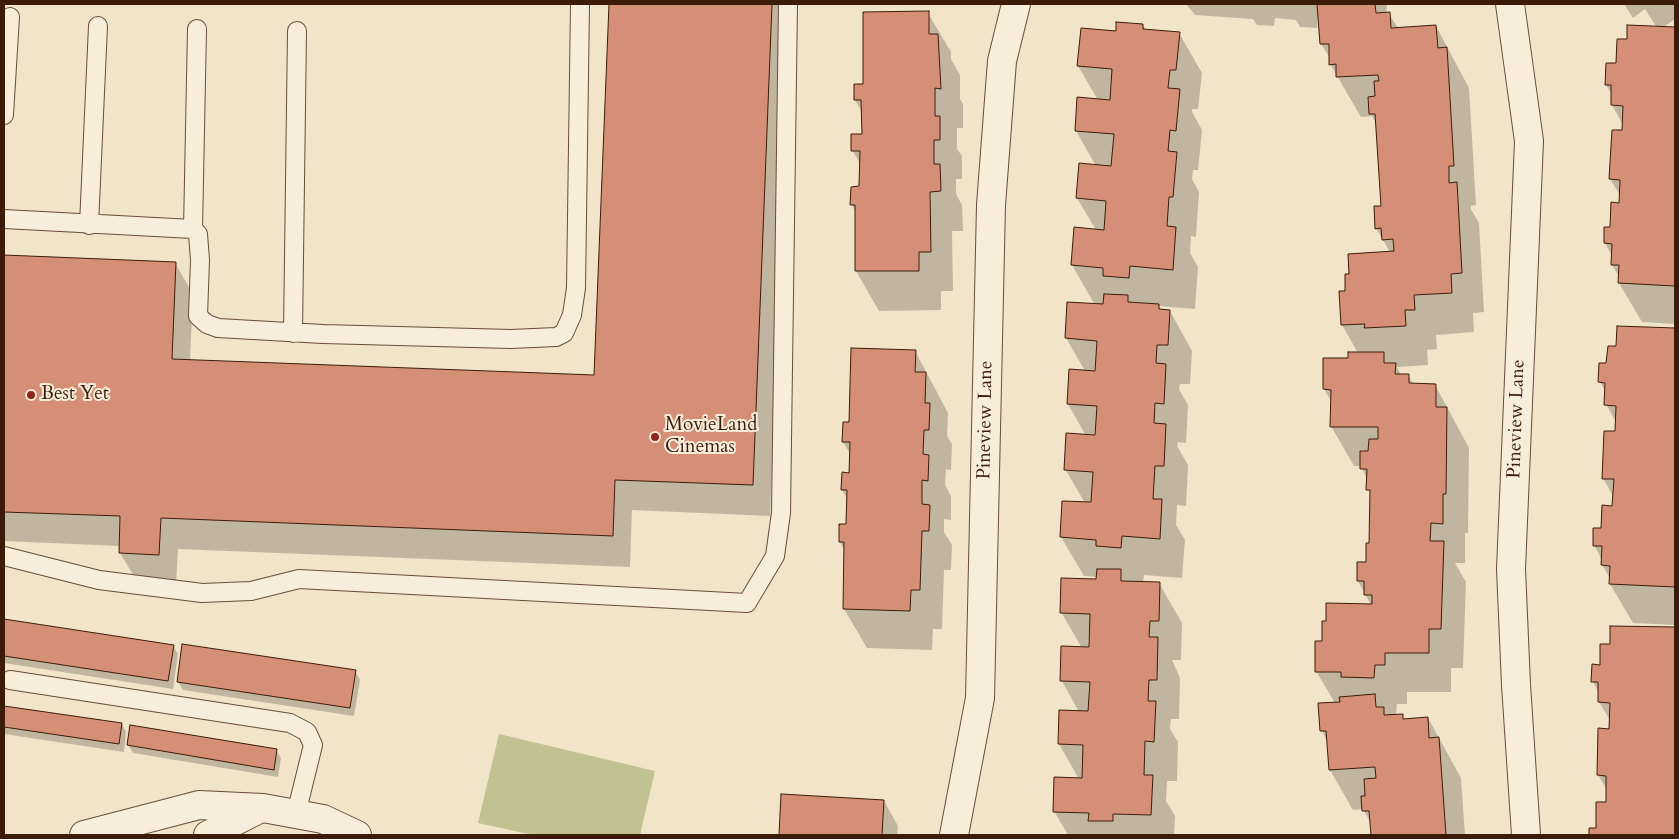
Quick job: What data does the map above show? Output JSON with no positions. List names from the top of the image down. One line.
{"streets":{"street":["Pineview Lane"]},"places":["Best Yet","MovieLand Cinemas"]}
